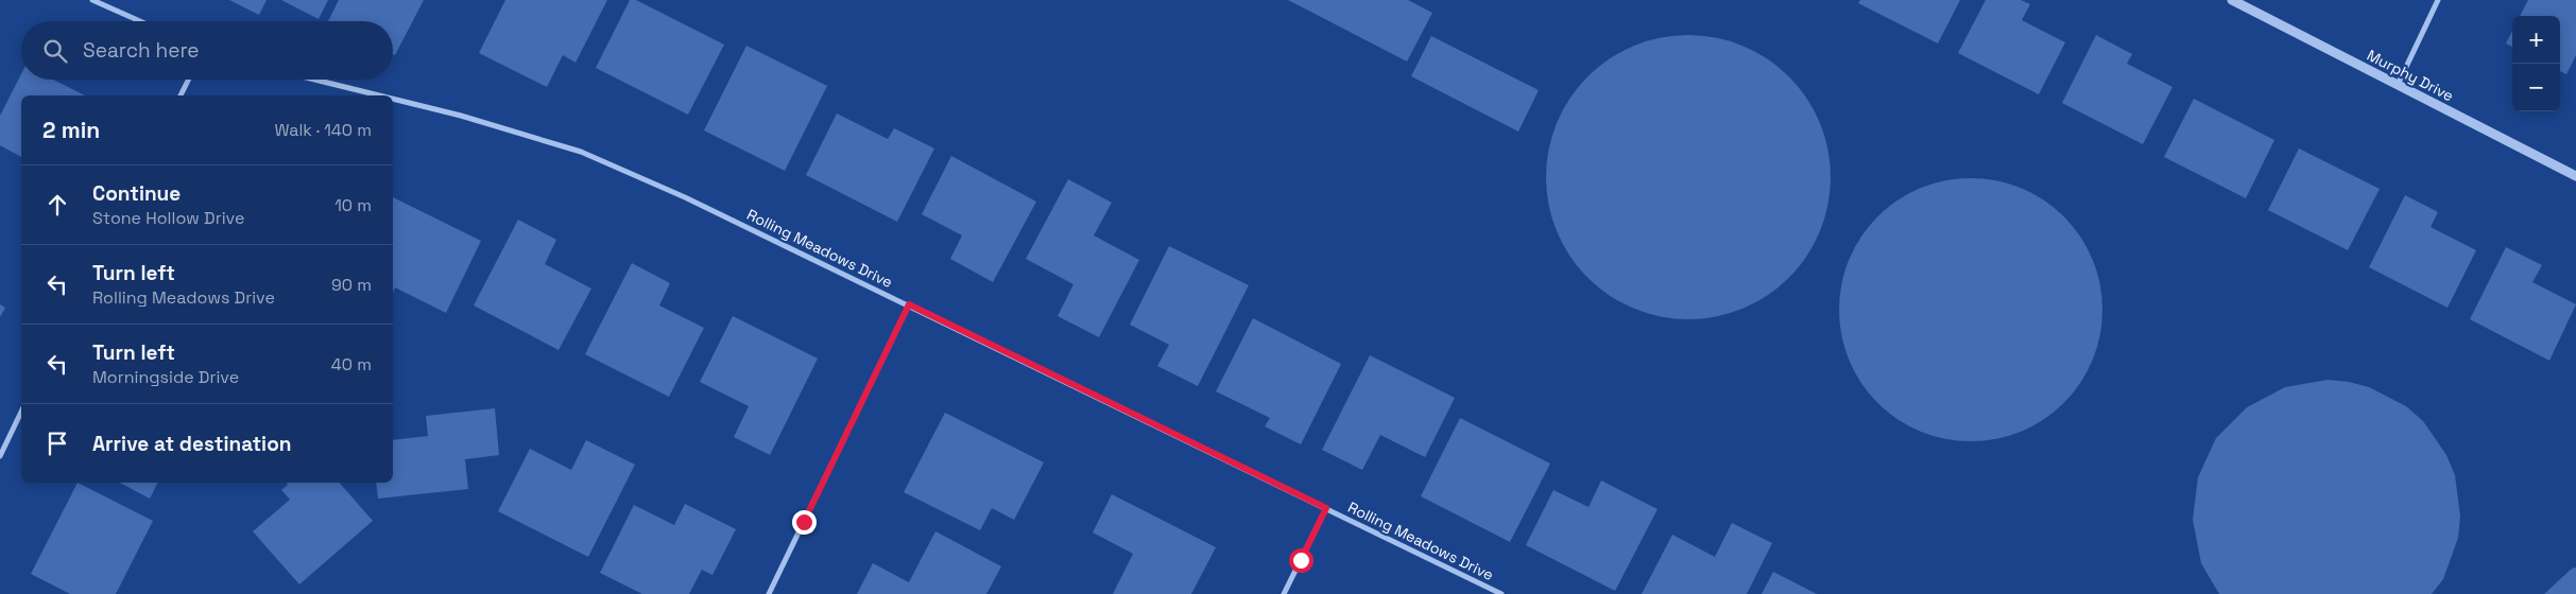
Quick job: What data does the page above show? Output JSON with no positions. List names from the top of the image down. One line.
{"streets":{"street":["Murphy Drive","Rolling Meadows Drive"]},"page":{"map_buttons":["+","−"],"search":"Search here","heading":["2 min","Walk · 140 m"],"list":[["Continue","Stone Hollow Drive","10 m"],["Turn left","Rolling Meadows Drive","90 m"],["Turn left","Morningside Drive","40 m"],"Arrive at destination"]}}
